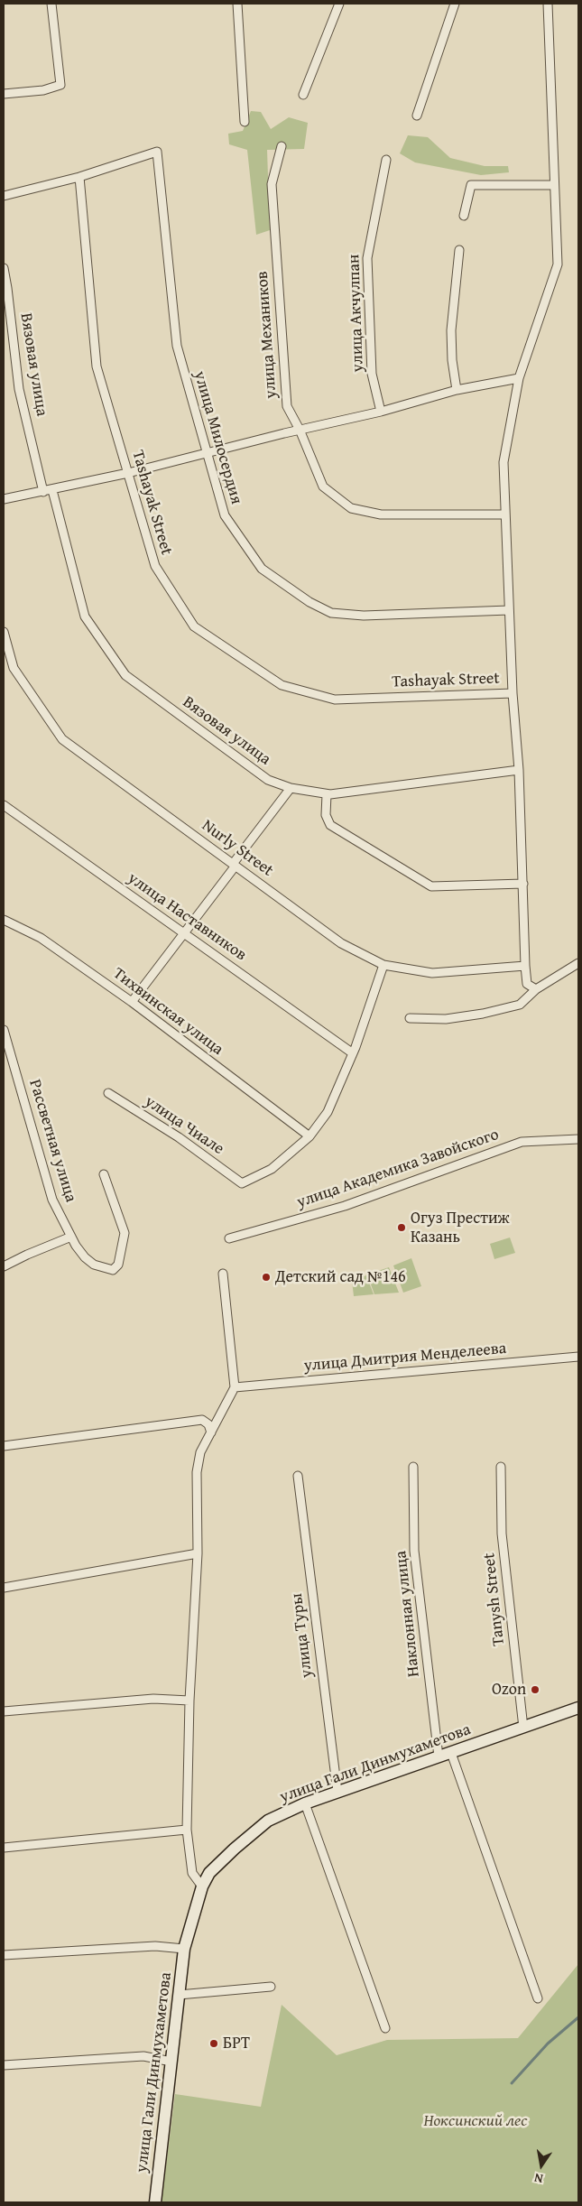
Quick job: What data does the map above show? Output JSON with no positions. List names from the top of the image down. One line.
{"streets":{"street":["улица Акчулпан","улица Механиков","Вязовая улица","улица Милосердия","Tashayak Street","Nurly Street","улица Наставников","Тихвинская улица","улица Чиале","Рассветная улица","улица Академика Завойского","улица Дмитрия Менделеева","Tanysh Street","Наклонная улица","улица Туры","улица Гали Динмухаметова"]},"crossings":[["улица Милосердия","Tashayak Street"],["Тихвинская улица","улица Чиале"],["Tanysh Street","улица Гали Динмухаметова"],["Наклонная улица","улица Гали Динмухаметова"],["улица Туры","улица Гали Динмухаметова"]],"parks":["Ноксинский лес"],"places":["Огуз Престиж Казань","Детский сад №146","Ozon","БРТ"],"north":"bottom"}
